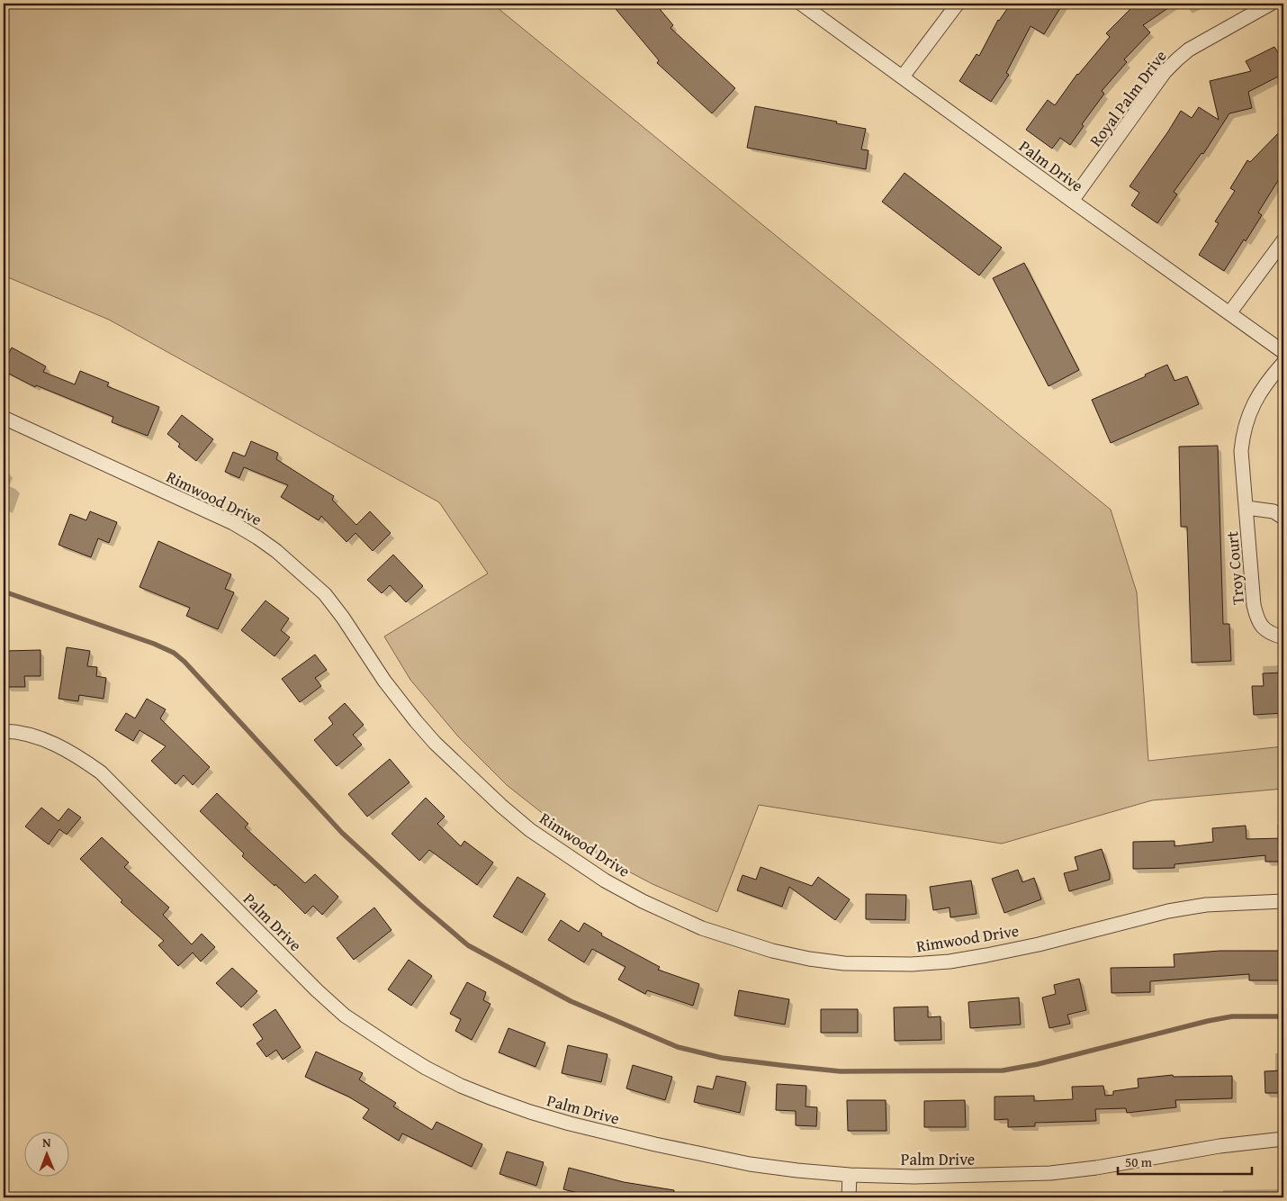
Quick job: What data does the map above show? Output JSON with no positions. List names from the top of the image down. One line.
{"streets":{"street":["Royal Palm Drive","Palm Drive","Rimwood Drive","Troy Court"]},"crossings":[["Royal Palm Drive","Palm Drive"]],"scale_bar":"50 m","north":"top"}
